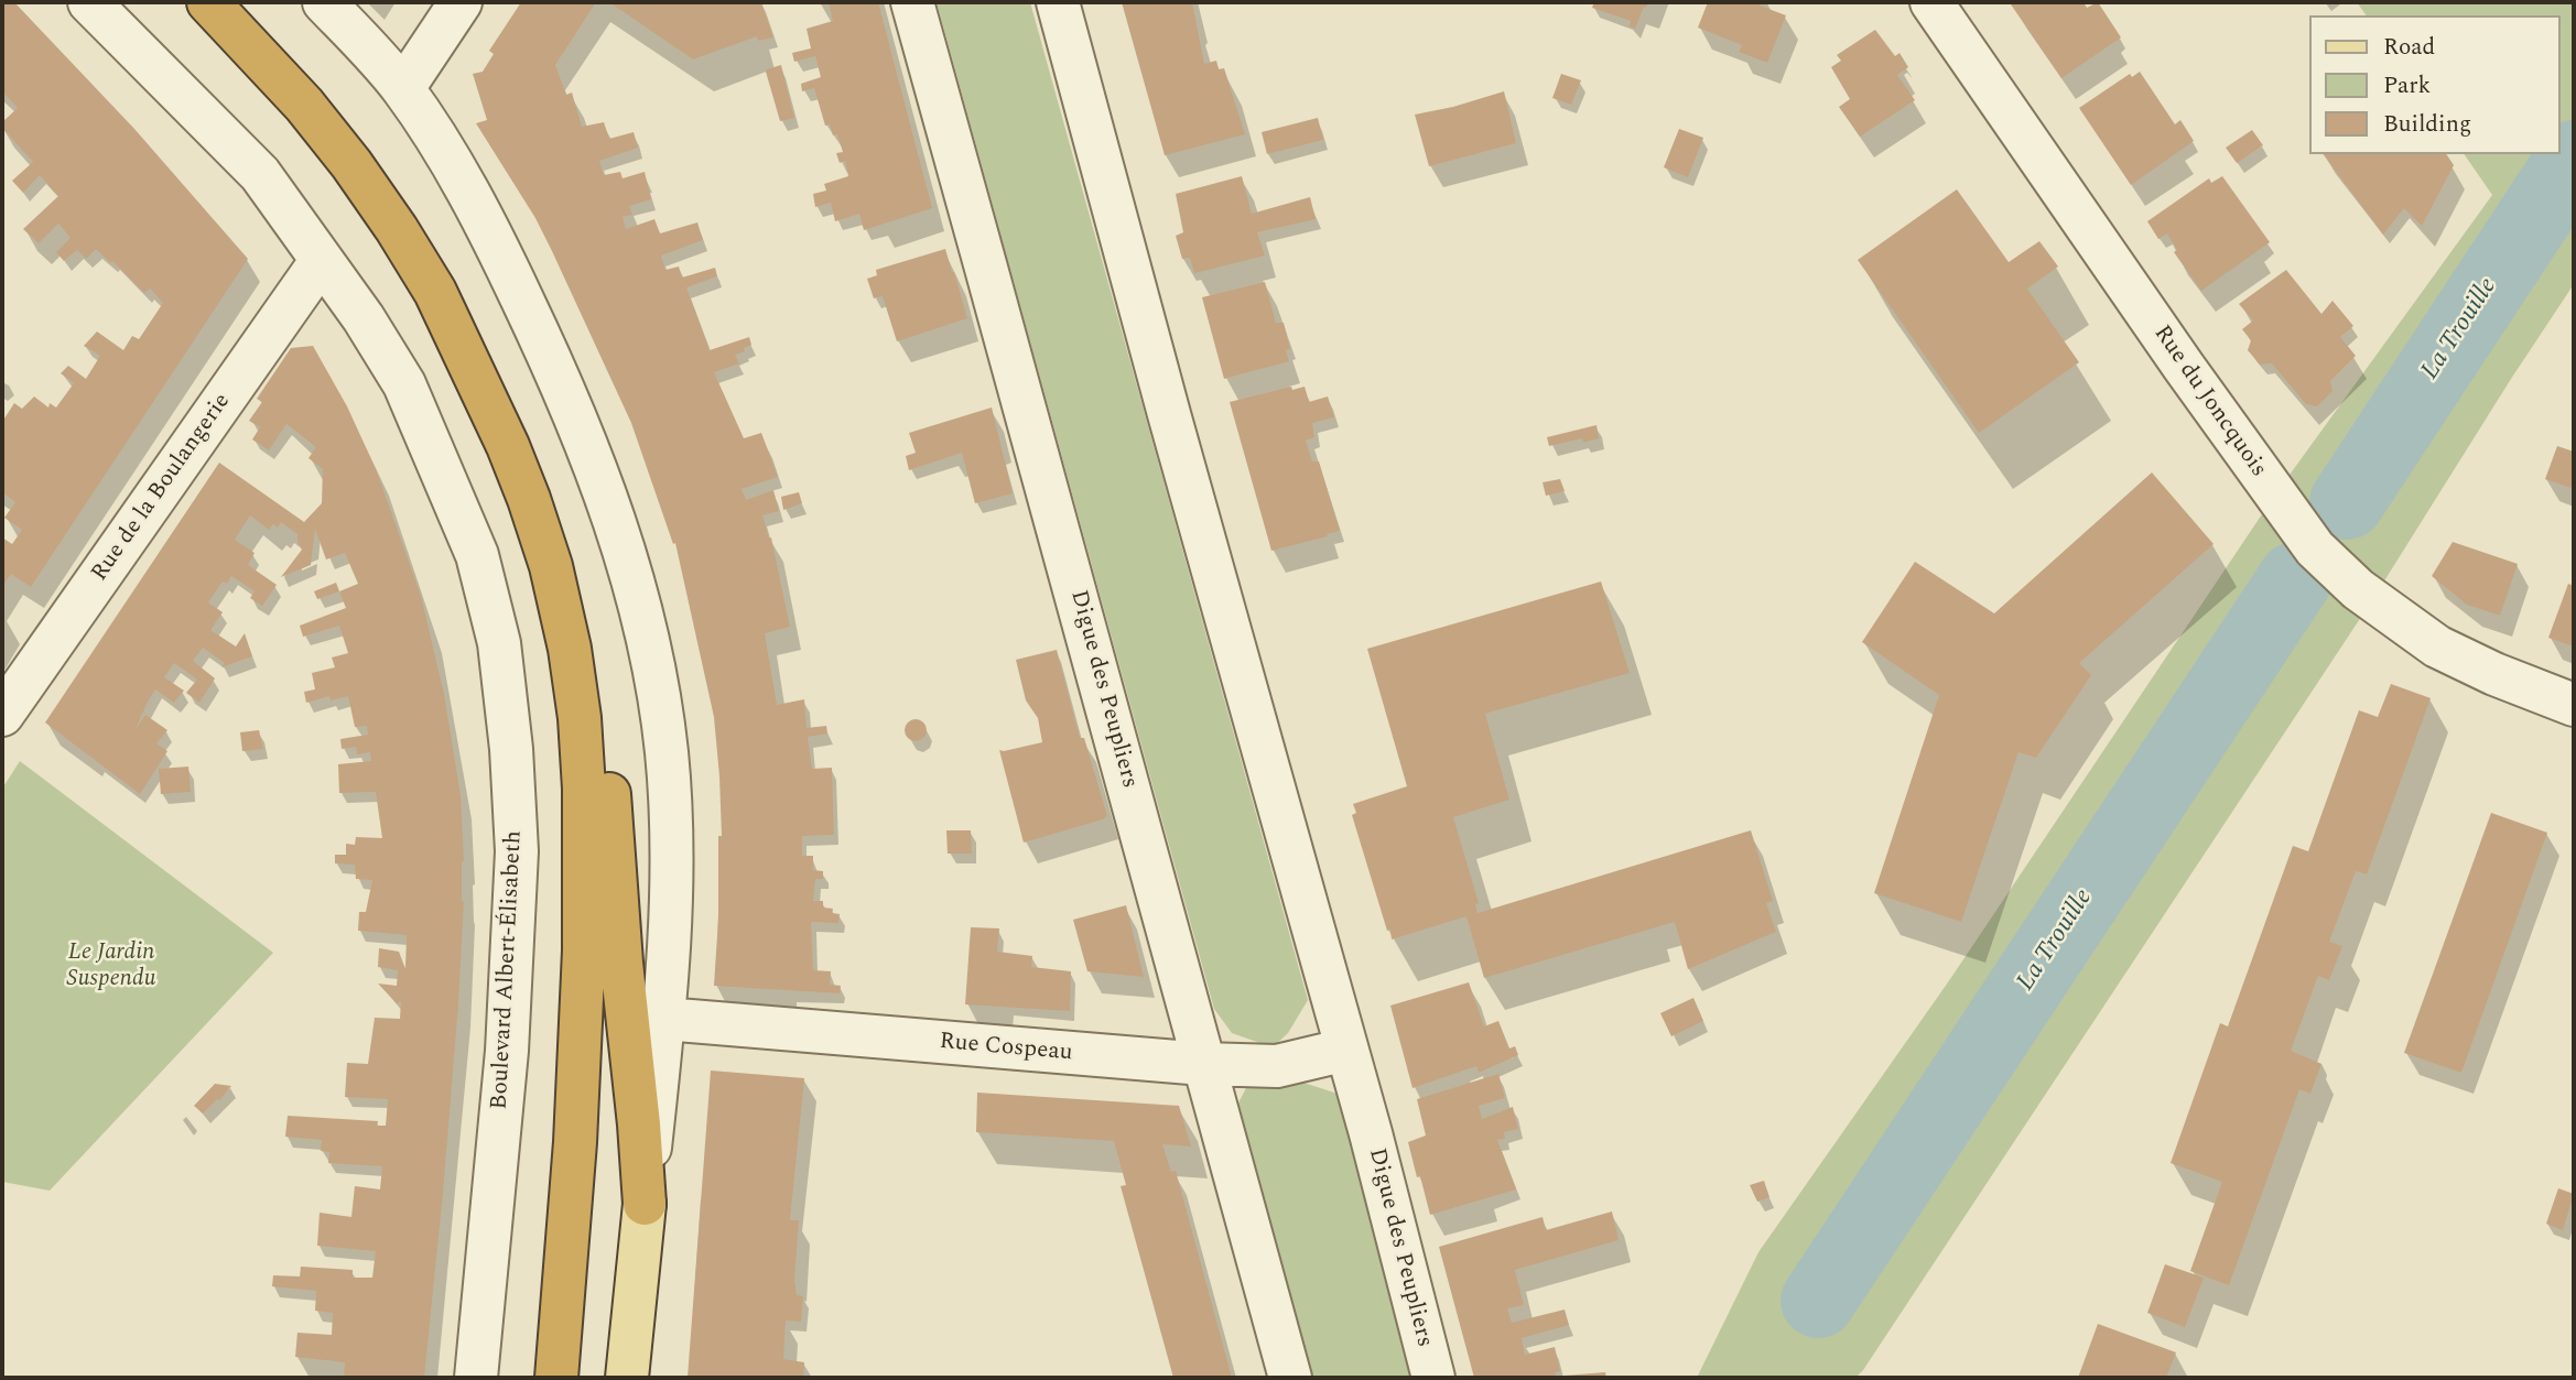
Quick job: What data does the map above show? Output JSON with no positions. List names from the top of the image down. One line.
{"streets":{"street":["Rue du Joncquois","Rue de la Boulangerie","Digue des Peupliers","Boulevard Albert-Élisabeth","Rue Cospeau"]},"crossings":[["Rue de la Boulangerie","Boulevard Albert-Élisabeth"],["Digue des Peupliers","Rue Cospeau"]],"water":["La Trouille"],"parks":["Le Jardin Suspendu"],"legend":["Road","Park","Building"]}
